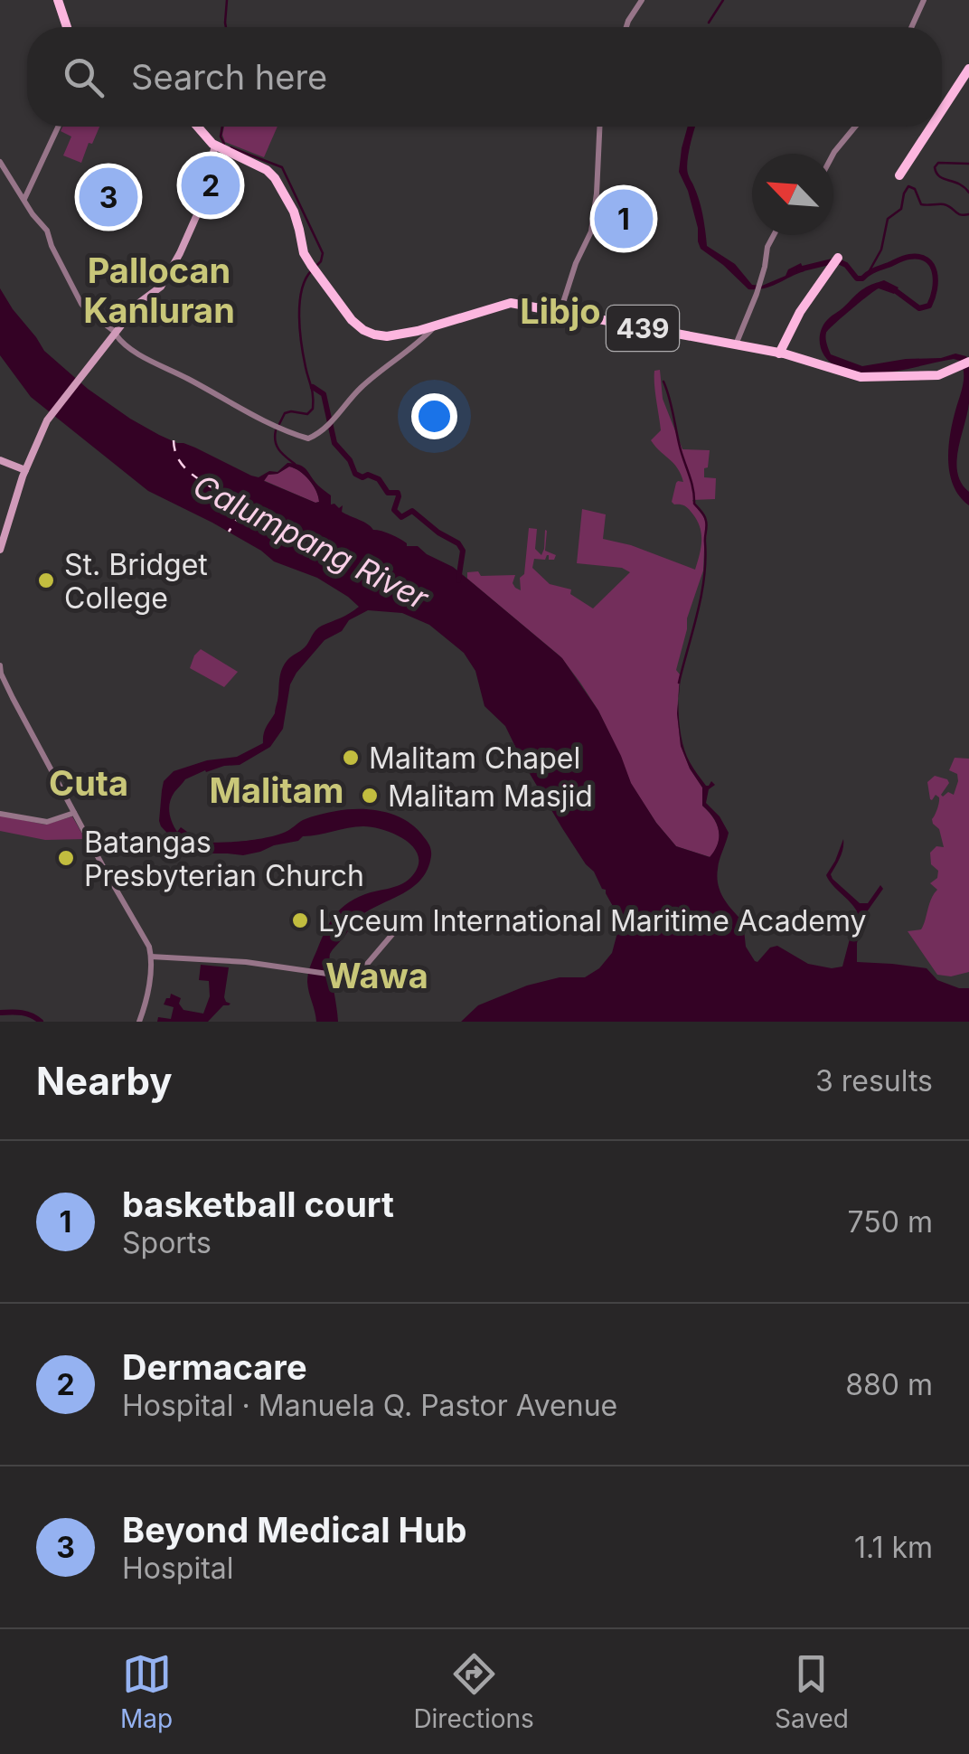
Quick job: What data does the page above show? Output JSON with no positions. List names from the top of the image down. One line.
{"streets":{"main road":["439"]},"districts":["Pallocan Kanluran","Libjo","Cuta","Malitam","Wawa"],"water":["Calumpang River"],"places":["St. Bridget College","Malitam Chapel","Malitam Masjid","Batangas Presbyterian Church","Lyceum International Maritime Academy"],"north":"top left","page":{"search":"Search here","pins":["2","3","1"],"heading":["Nearby","3 results"],"list":[{"mark":"1","name":"basketball court","note":"Sports","value":"750 m"},{"mark":"2","name":"Dermacare","note":"Hospital · Manuela Q. Pastor Avenue","value":"880 m"},{"mark":"3","name":"Beyond Medical Hub","note":"Hospital","value":"1.1 km"}],"nav":["Map","Directions","Saved"]}}
